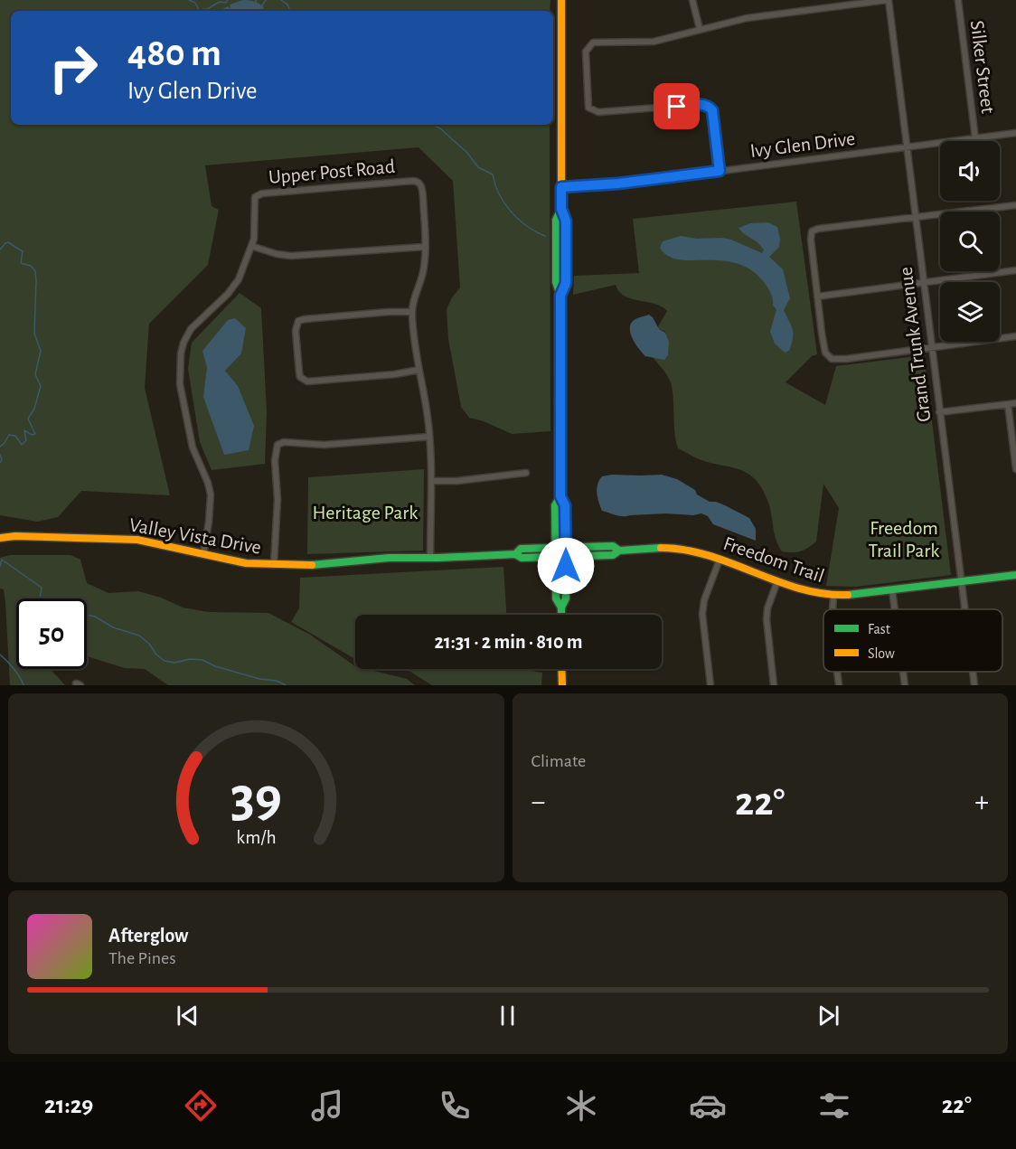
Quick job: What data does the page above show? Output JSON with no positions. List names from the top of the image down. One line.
{"streets":{"street":["Silker Street","Ivy Glen Drive","Upper Post Road","Grand Trunk Avenue","Valley Vista Drive","Freedom Trail"]},"crossings":[["Silker Street","Ivy Glen Drive"],["Ivy Glen Drive","Grand Trunk Avenue"],["Upper Post Road","Valley Vista Drive"],["Grand Trunk Avenue","Freedom Trail"],["Valley Vista Drive","Freedom Trail"]],"parks":["Heritage Park","Freedom Trail Park"],"legend":["Fast","Slow"],"page":{"turn":["480 m","Ivy Glen Drive"],"limit":"50","trip":"21:31 · 2 min · 810 m","tile":"Climate","heat":["−","22°","+"],"song":["Afterglow","The Pines"],"tabs":["21:29","22°"],"gauge":["39","km/h"]}}
